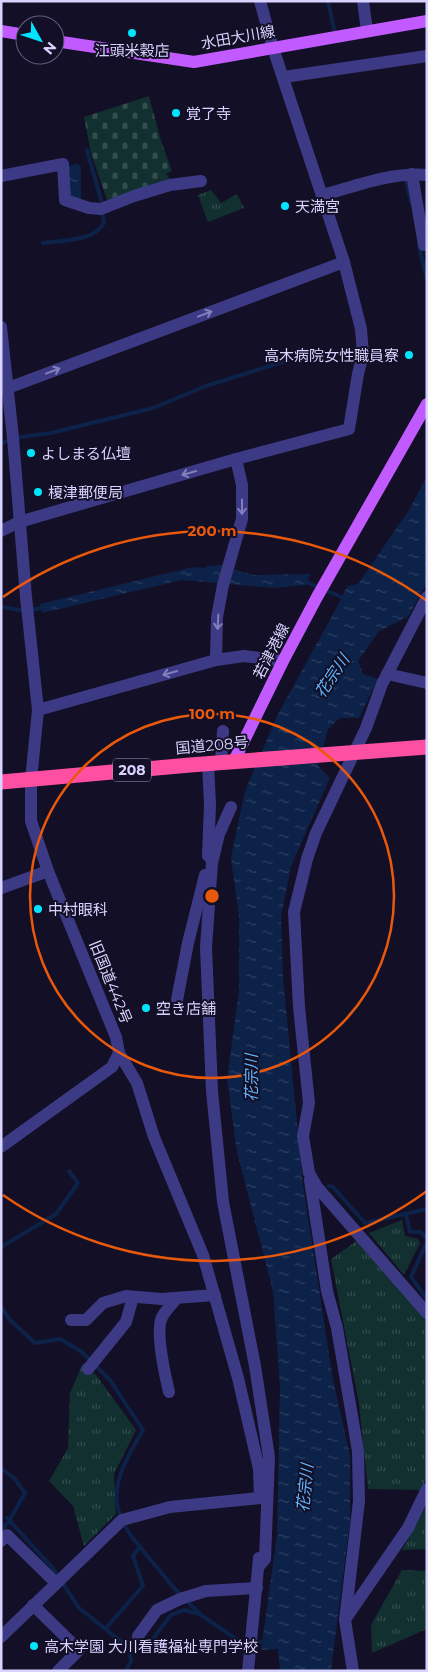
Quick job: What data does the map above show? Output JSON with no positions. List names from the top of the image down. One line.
{"streets":{"highway":["国道208号","208"],"main road":["水田大川線","若津港線"],"street":["旧国道442号"]},"crossings":[["若津港線","国道208号"],["国道208号","旧国道442号"]],"water":["花宗川"],"places":["江頭米穀店","覚了寺","天満宮","高木病院女性職員寮","よしまる仏壇","榎津郵便局","中村眼科","空き店舗","高木学園 大川看護福祉専門学校"],"north":"bottom right","rings":["200 m","100 m"]}
